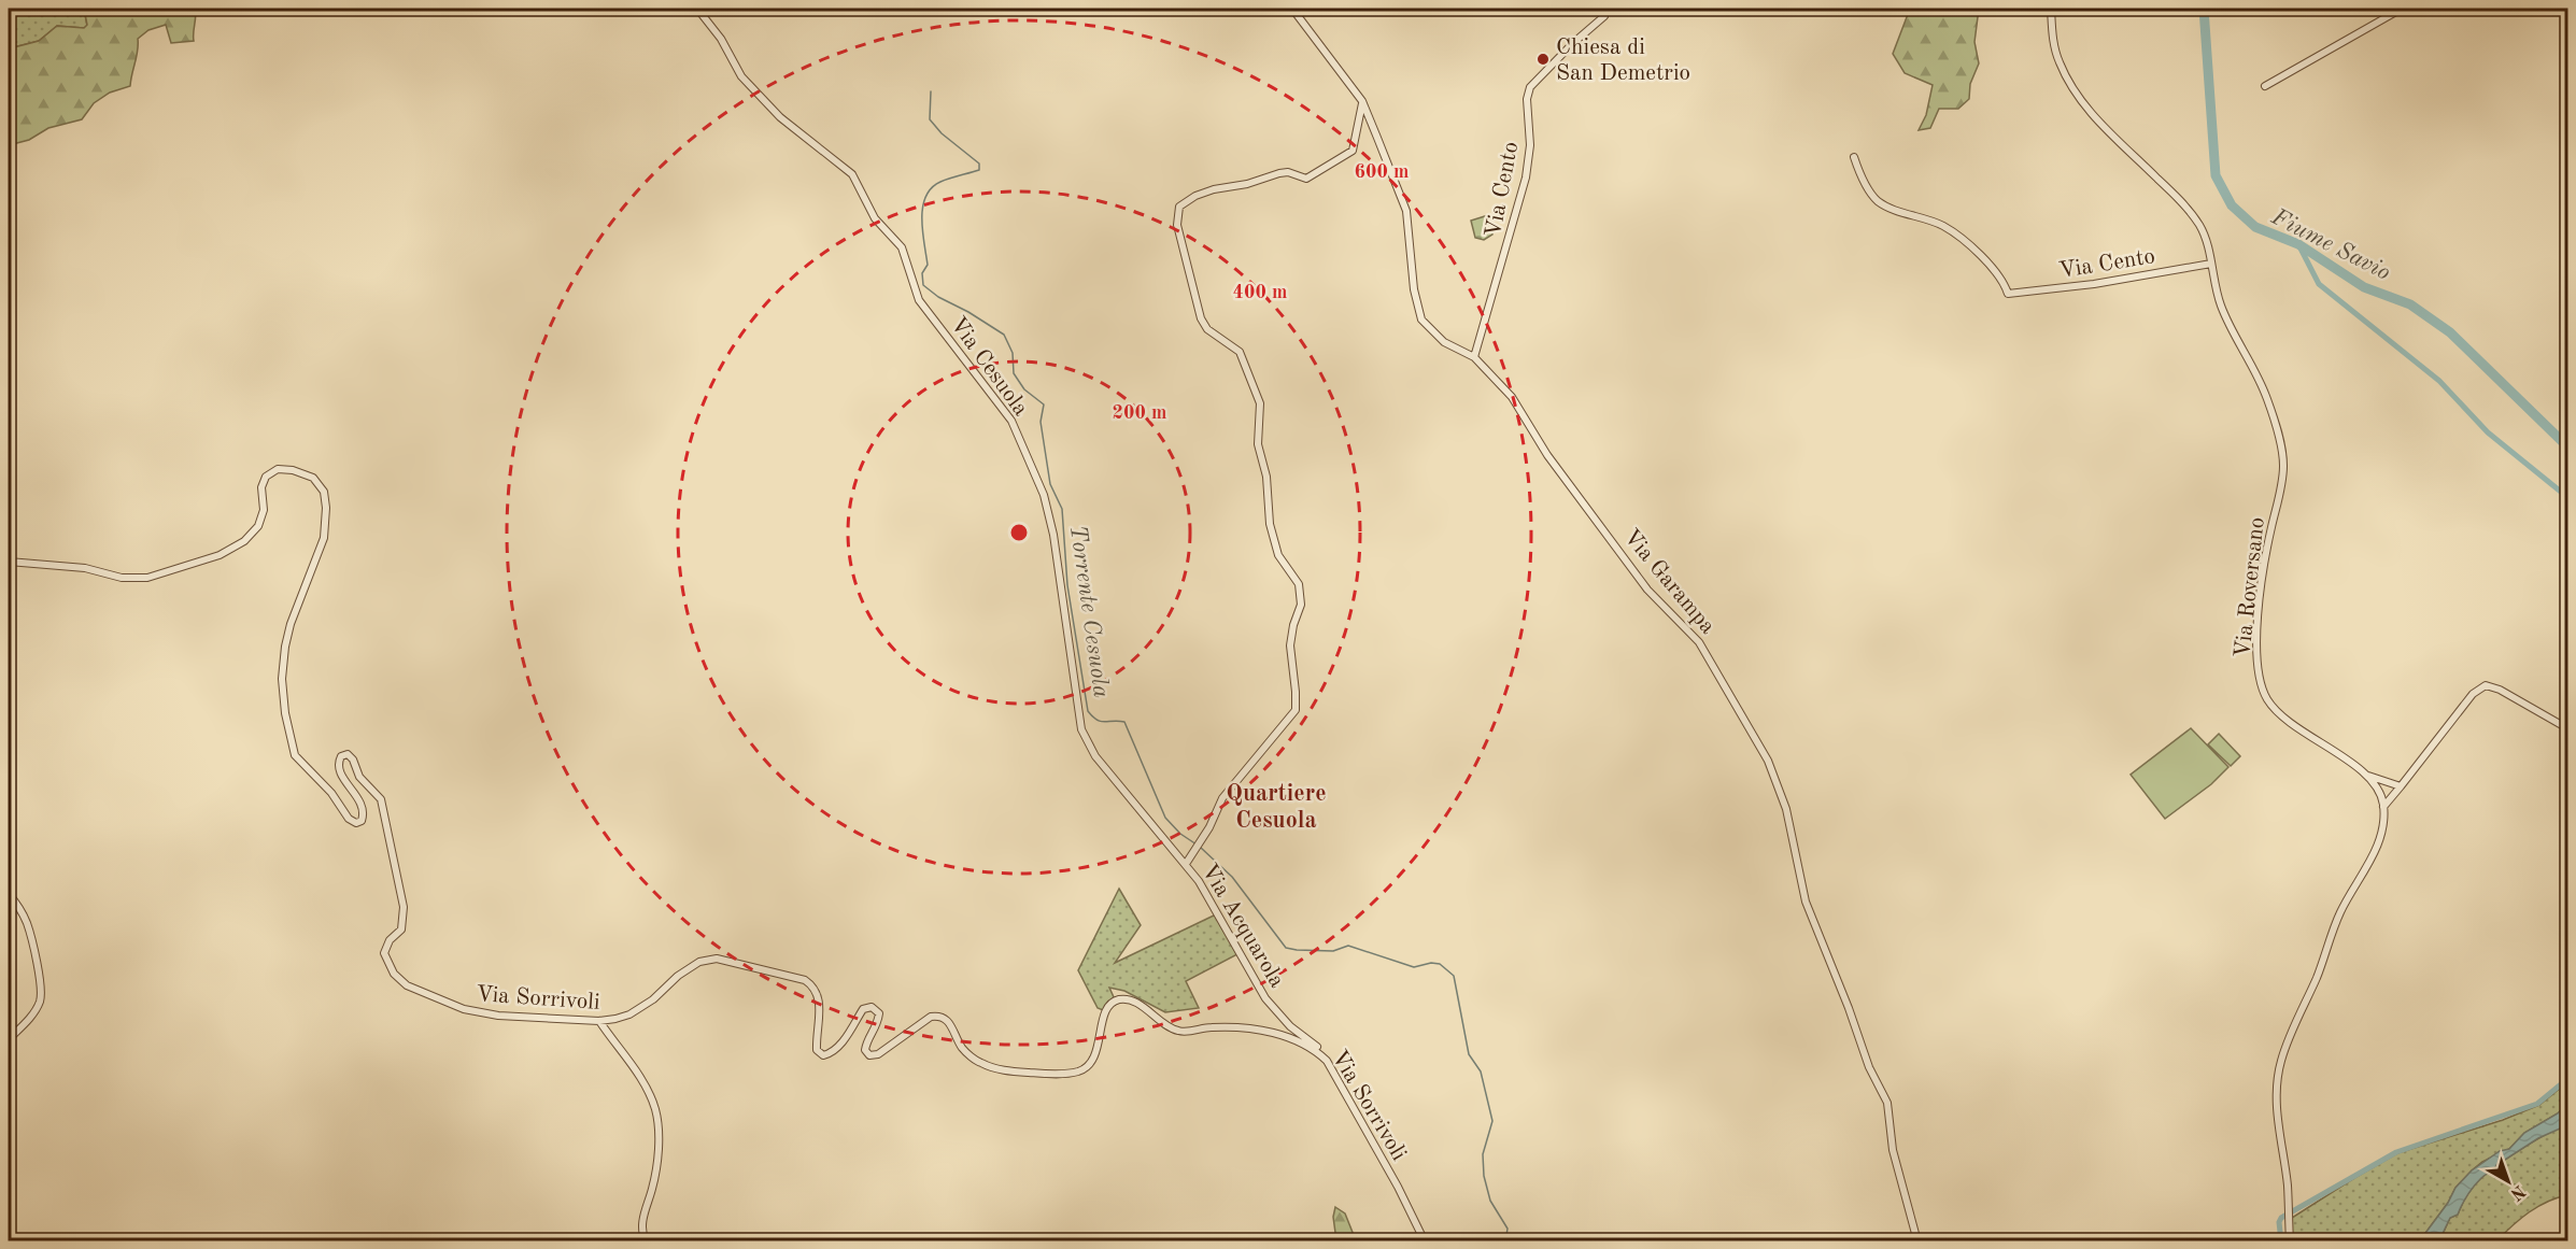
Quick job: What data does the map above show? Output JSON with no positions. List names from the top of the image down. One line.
{"streets":{"street":["Via Cento","Via Cesuola","Via Garampa","Via Roversano","Via Acquarola","Via Sorrivoli"]},"crossings":[["Via Cento","Via Garampa"],["Via Cento","Via Roversano"],["Via Cesuola","Via Acquarola"],["Via Garampa","Via Acquarola"],["Via Acquarola","Via Sorrivoli"]],"districts":["Quartiere Cesuola"],"water":["Fiume Savio","Torrente Cesuola"],"places":["Chiesa di San Demetrio"],"north":"bottom right","rings":["600 m","400 m","200 m"]}
